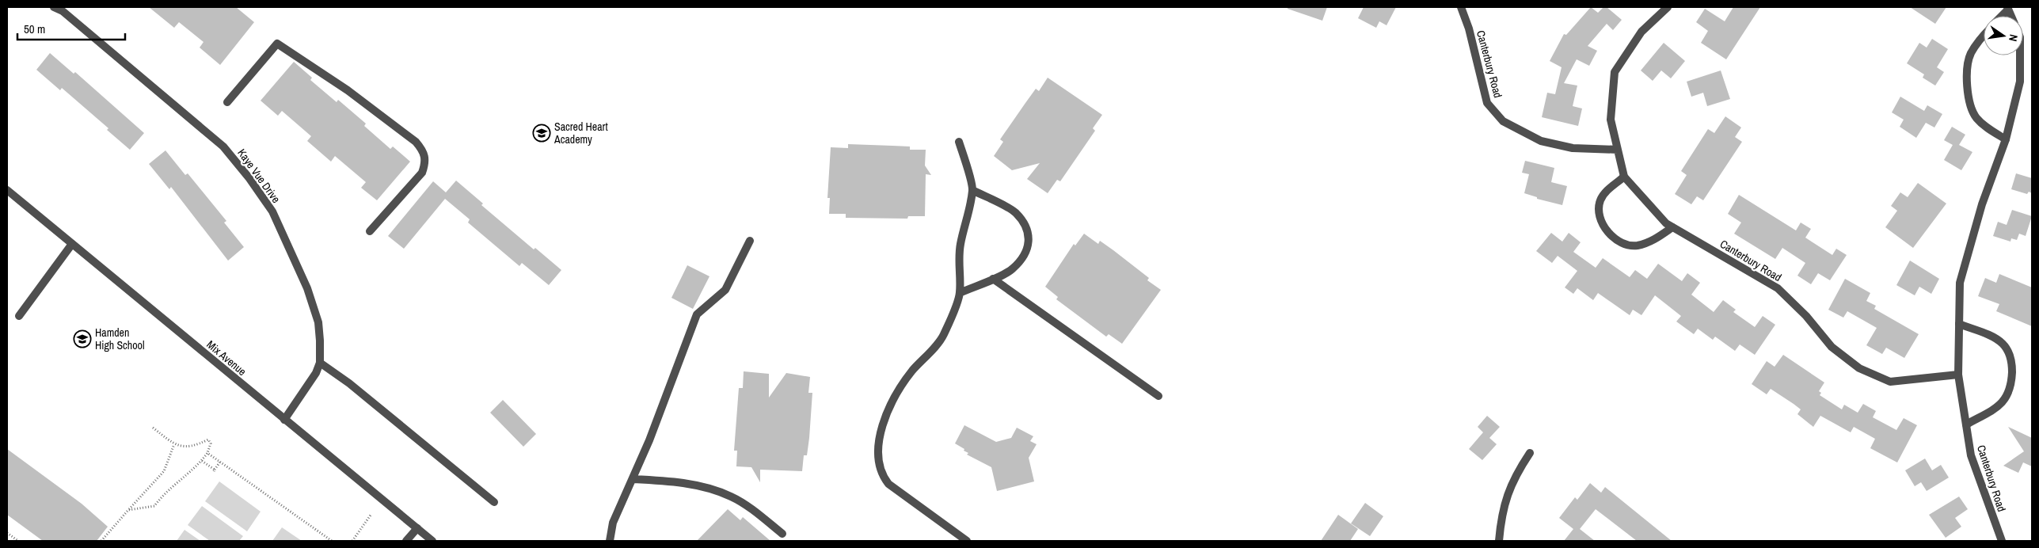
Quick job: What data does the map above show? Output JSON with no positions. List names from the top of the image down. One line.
{"streets":{"street":["Canterbury Road","Kaye Vue Drive","Mix Avenue"]},"crossings":[["Kaye Vue Drive","Mix Avenue"]],"places":{"school or university":["Sacred Heart Academy","Hamden High School"]},"scale_bar":"50 m","north":"right"}
